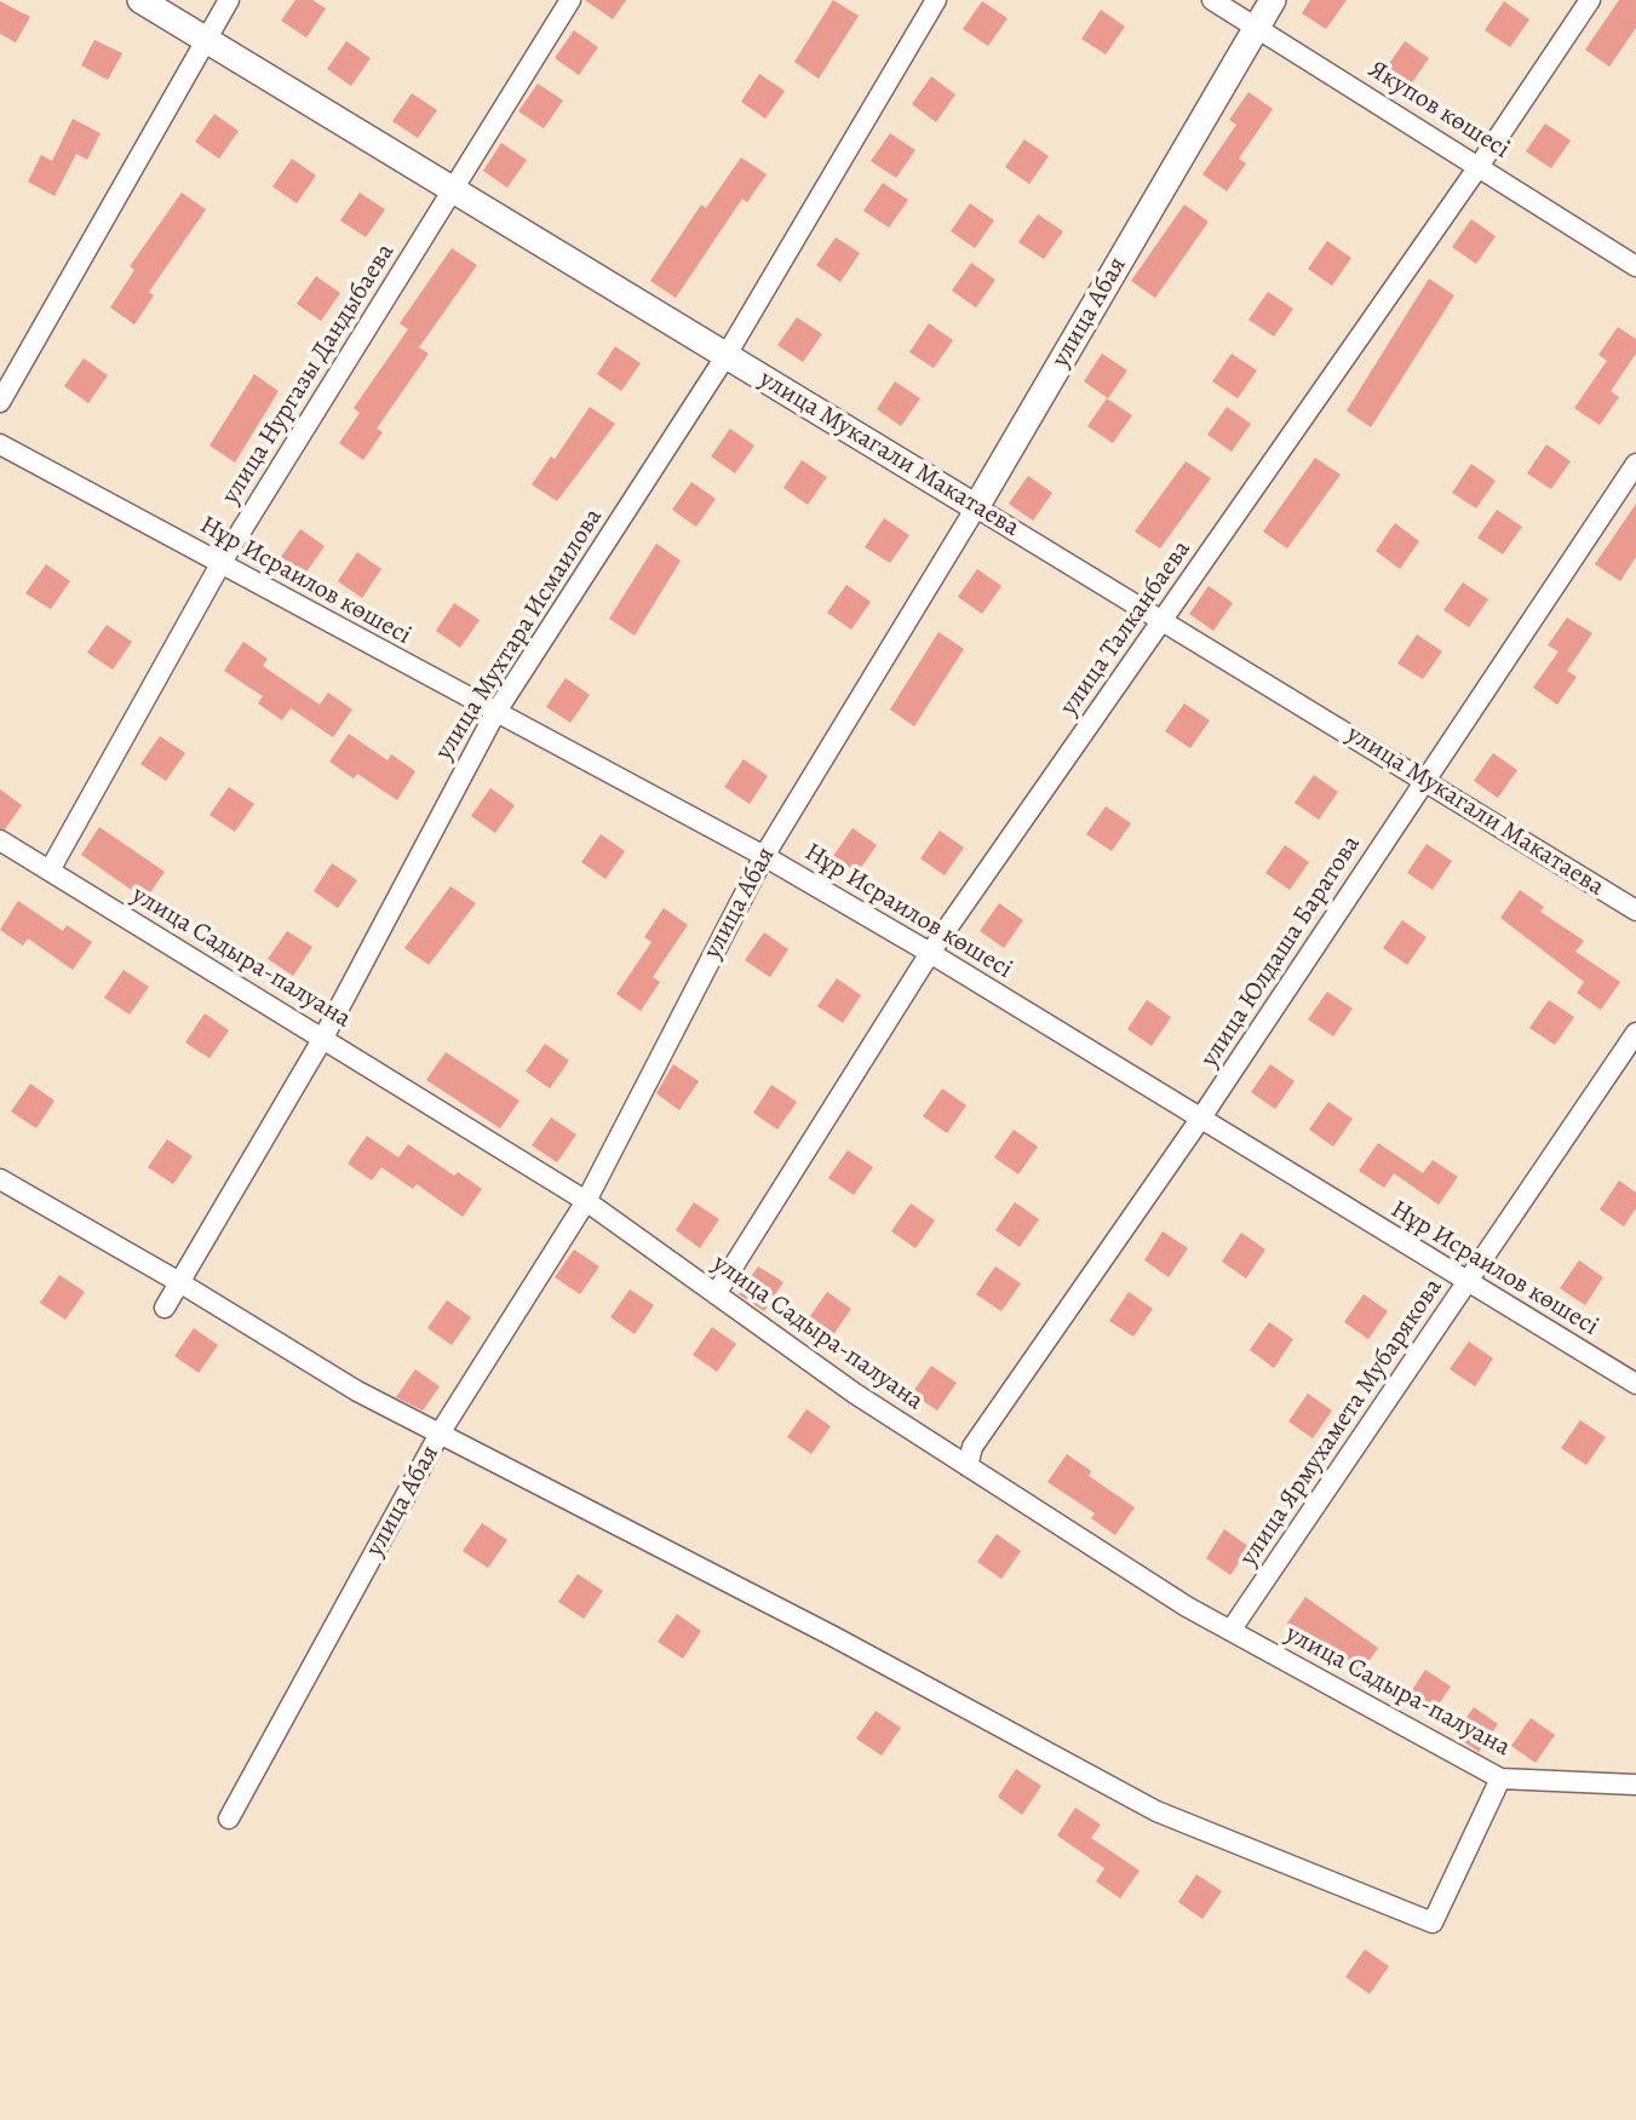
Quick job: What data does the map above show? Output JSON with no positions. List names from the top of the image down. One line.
{"streets":{"street":["Якупов көшесі","улица Абая","улица Нургазы Дандыбаева","улица Мукагали Макатаева","Нұр Исраилов көшесі","улица Талканбаева","улица Мухтара Исмаилова","улица Юлдаша Баратова","улица Садыра-палуана","улица Ярмухамета Мубарякова"]},"crossings":[["Якупов көшесі","улица Абая"],["Якупов көшесі","улица Талканбаева"],["улица Абая","улица Мукагали Макатаева"],["улица Абая","Нұр Исраилов көшесі"],["улица Абая","улица Садыра-палуана"],["улица Нургазы Дандыбаева","улица Мукагали Макатаева"],["улица Нургазы Дандыбаева","Нұр Исраилов көшесі"],["улица Нургазы Дандыбаева","улица Садыра-палуана"],["улица Мукагали Макатаева","улица Талканбаева"],["улица Мукагали Макатаева","улица Мухтара Исмаилова"],["улица Мукагали Макатаева","улица Юлдаша Баратова"],["Нұр Исраилов көшесі","улица Талканбаева"],["Нұр Исраилов көшесі","улица Мухтара Исмаилова"],["Нұр Исраилов көшесі","улица Юлдаша Баратова"],["Нұр Исраилов көшесі","улица Ярмухамета Мубарякова"],["улица Талканбаева","улица Садыра-палуана"],["улица Мухтара Исмаилова","улица Садыра-палуана"],["улица Юлдаша Баратова","улица Садыра-палуана"],["улица Садыра-палуана","улица Ярмухамета Мубарякова"]]}
